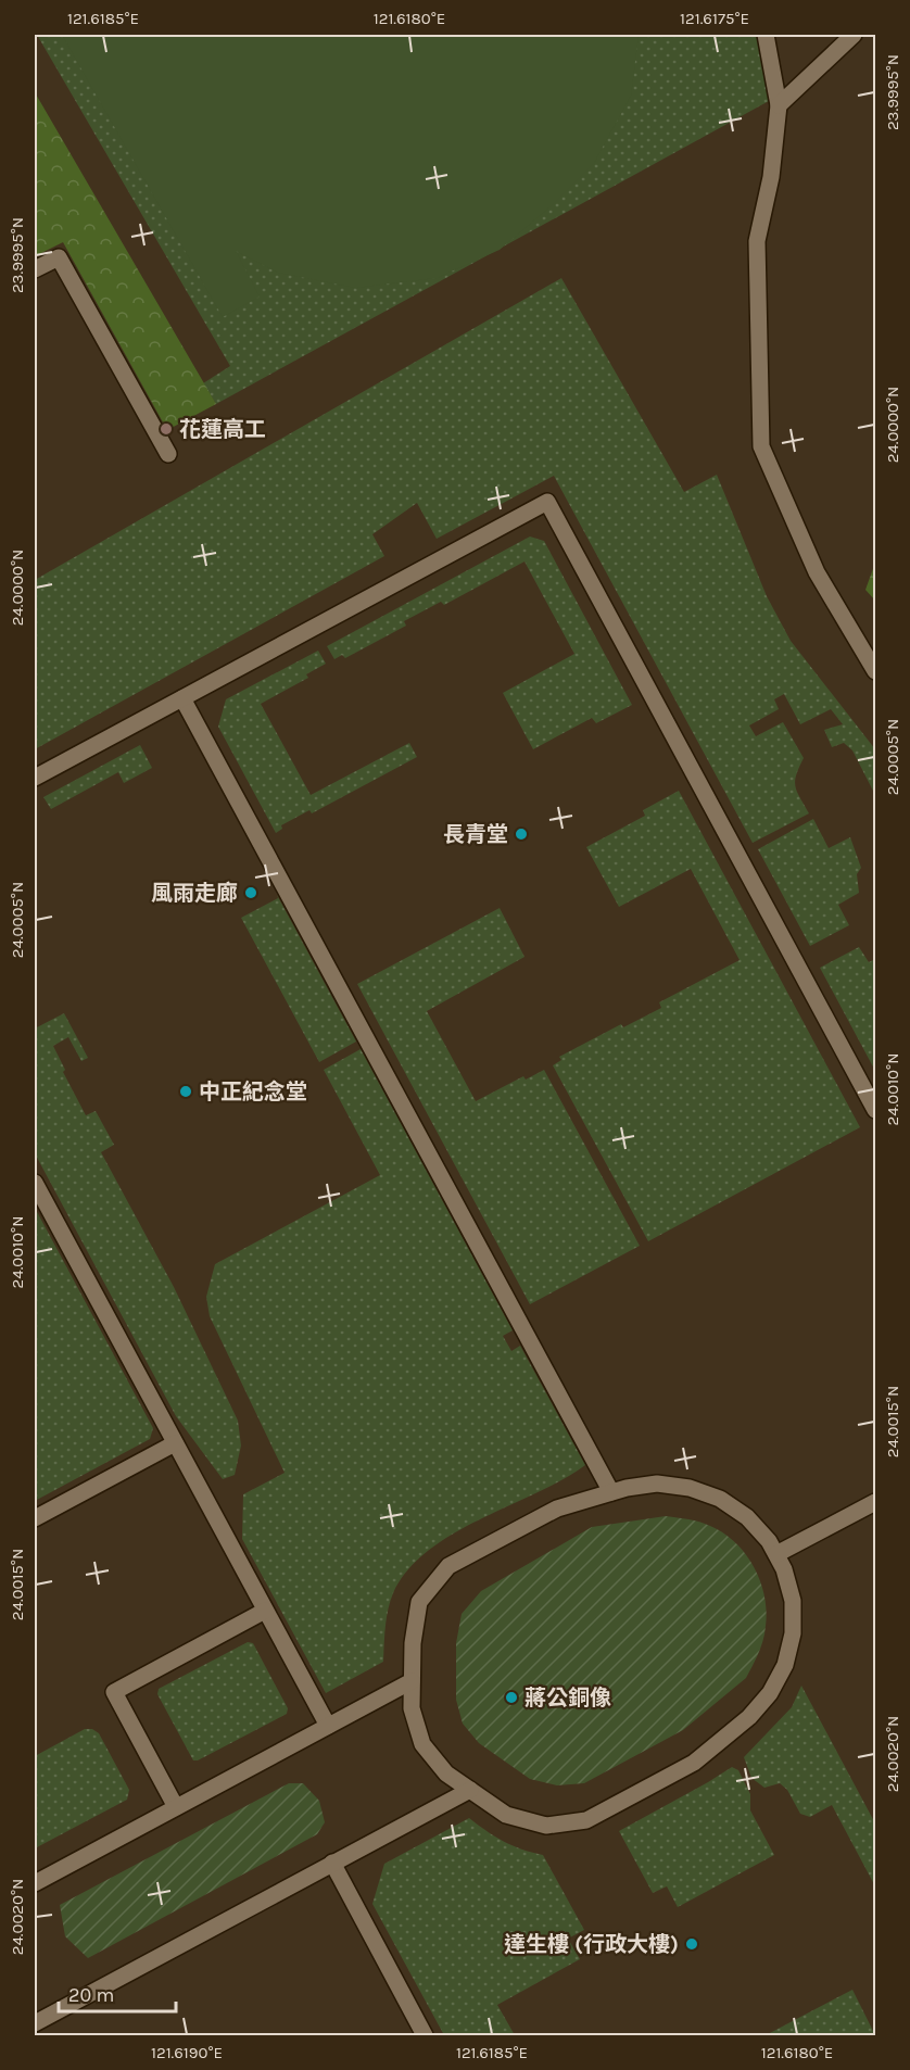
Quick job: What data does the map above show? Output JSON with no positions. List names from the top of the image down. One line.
{"places":["花蓮高工","長青堂","風雨走廊","中正紀念堂","蔣公銅像","達生樓 (行政大樓)"],"scale_bar":"20 m","coordinates":["121.6185°E","121.6180°E","121.6175°E","23.9995°N","24.0000°N","24.0005°N","24.0010°N","24.0015°N","24.0020°N","121.6190°E"]}
